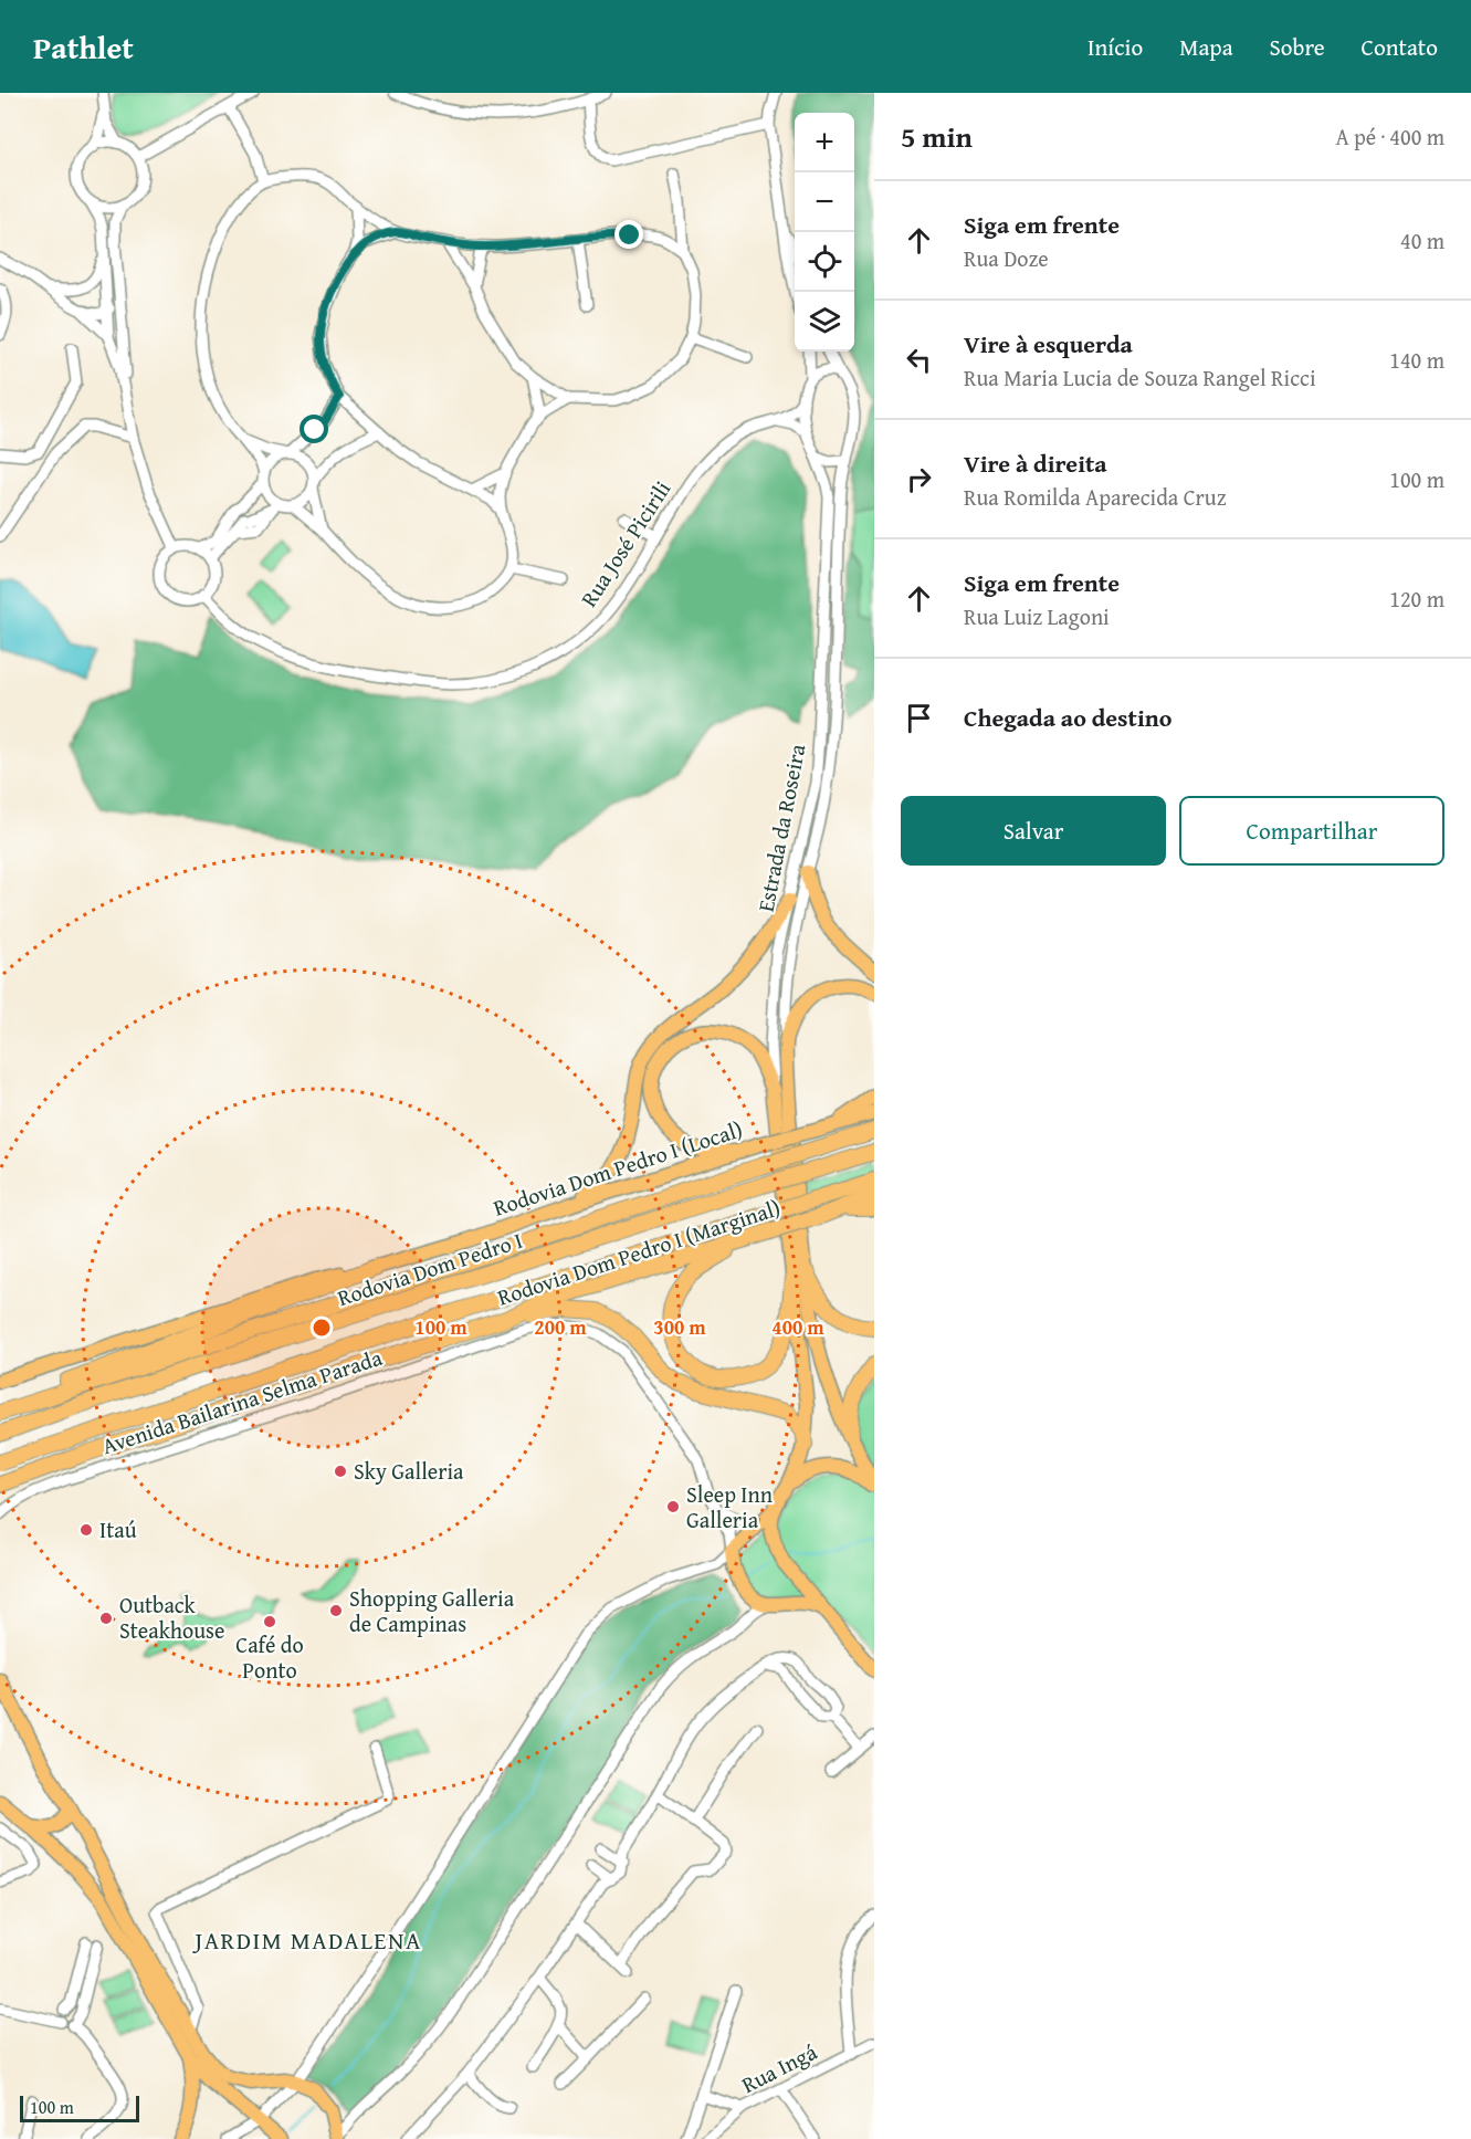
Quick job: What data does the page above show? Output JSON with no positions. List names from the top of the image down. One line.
{"streets":{"highway":["Rodovia Dom Pedro I (Marginal)","Rodovia Dom Pedro I"],"main road":["Rodovia Dom Pedro I (Local)"],"street":["Rua José Picirili","Estrada da Roseira","Avenida Bailarina Selma Parada","Rua Ingá"]},"districts":["JARDIM MADALENA"],"places":["Sky Galleria","Sleep Inn Galleria","Itaú","Shopping Galleria de Campinas","Outback Steakhouse","Café do Ponto"],"scale_bar":"100 m","page":{"header":"Pathlet","nav":["Início","Mapa","Sobre","Contato"],"heading":["5 min","A pé · 400 m"],"map_buttons":["+","−"],"list":[["Siga em frente","Rua Doze","40 m"],["Vire à esquerda","Rua Maria Lucia de Souza Rangel Ricci","140 m"],["Vire à direita","Rua Romilda Aparecida Cruz","100 m"],["Siga em frente","Rua Luiz Lagoni","120 m"],"Chegada ao destino"],"buttons":["Salvar","Compartilhar"],"scale":"100 m"},"rings":["100 m","200 m","300 m","400 m"]}
